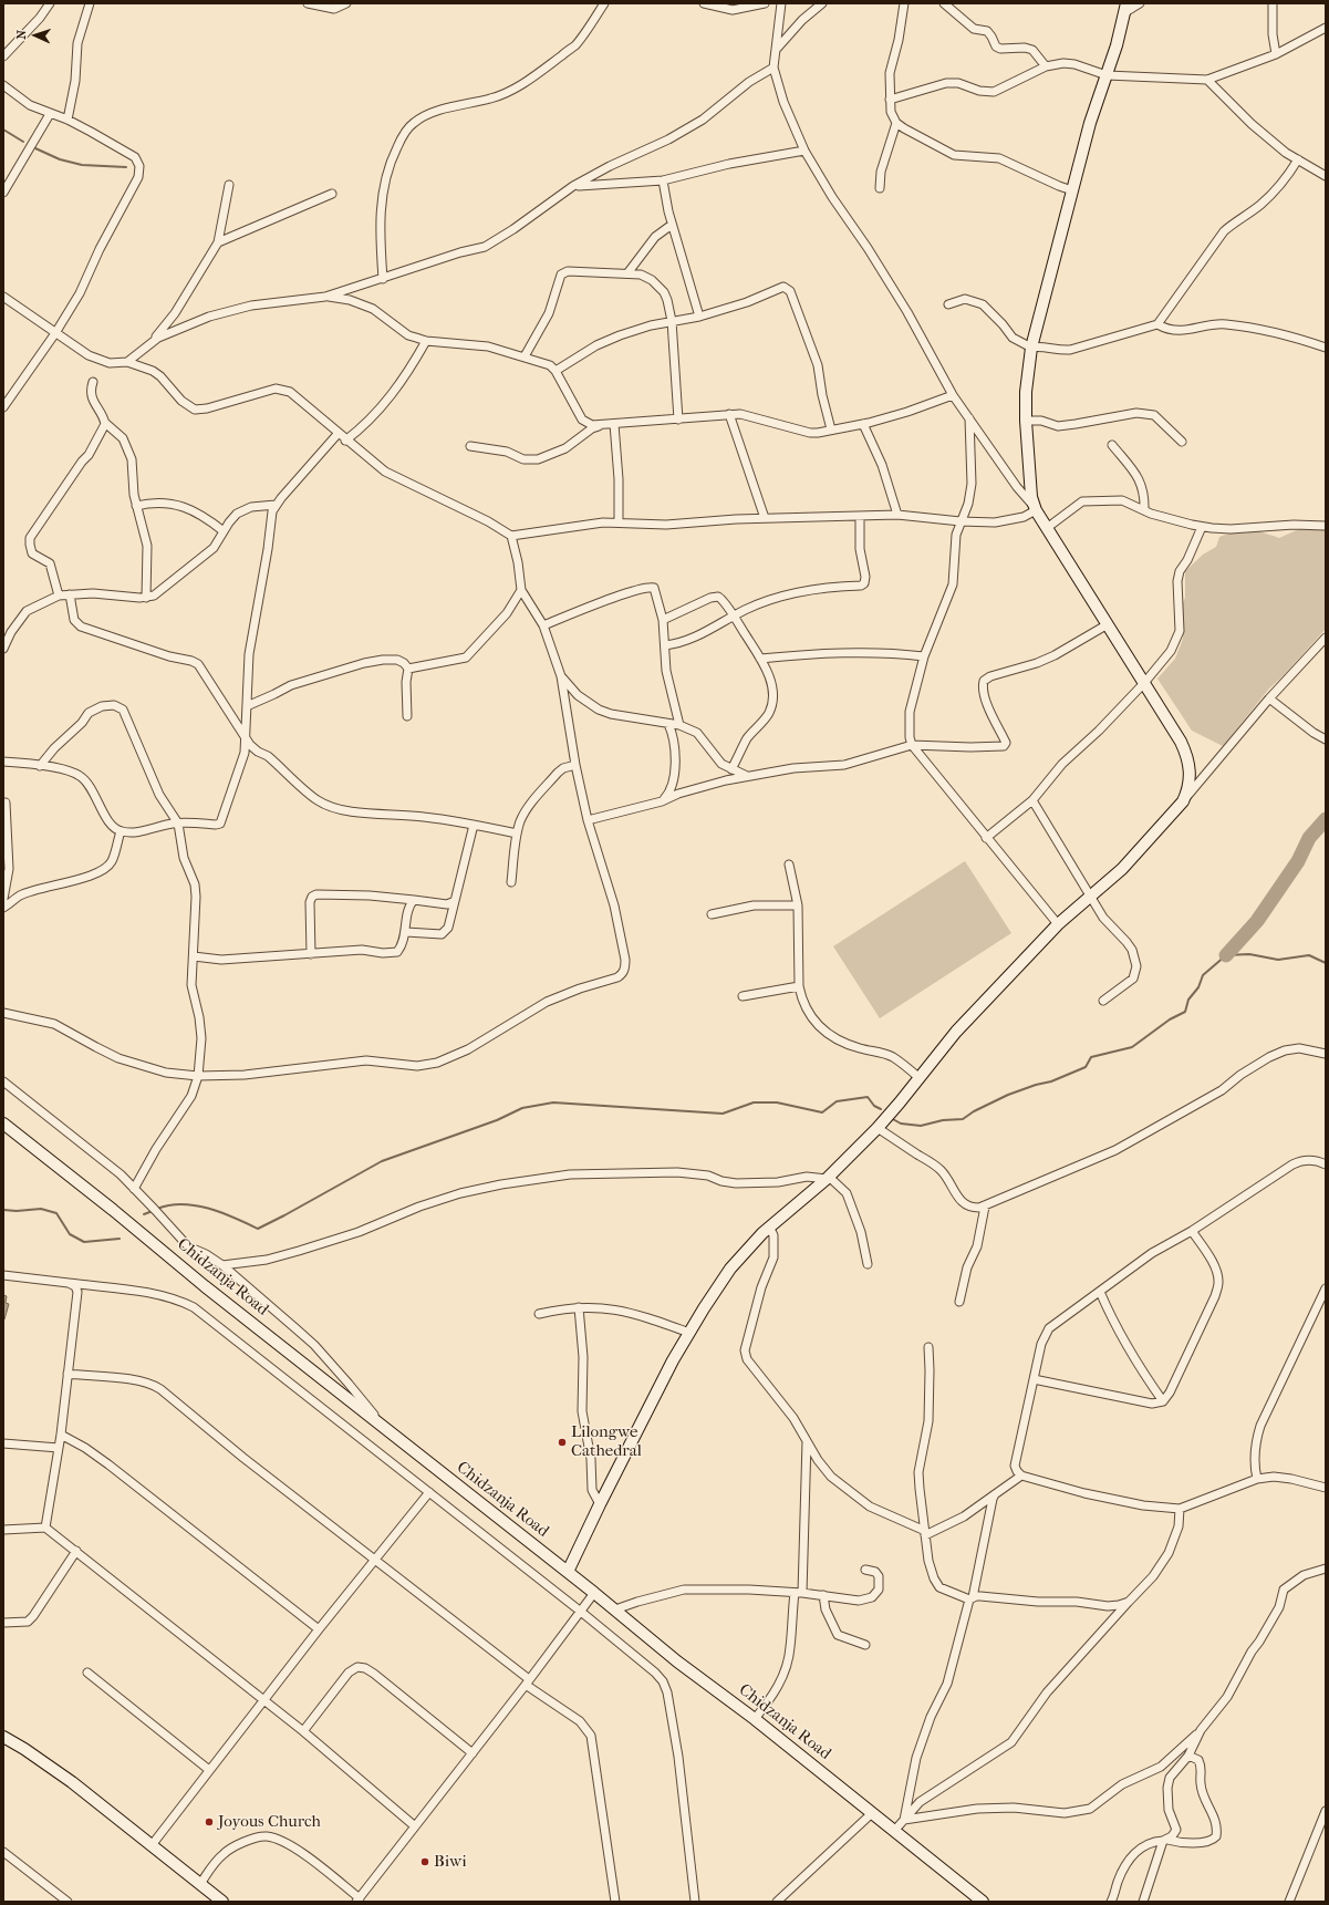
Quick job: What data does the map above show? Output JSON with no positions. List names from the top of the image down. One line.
{"streets":{"street":["Chidzanja Road"]},"places":["Lilongwe Cathedral","Joyous Church","Biwi"],"north":"left"}
